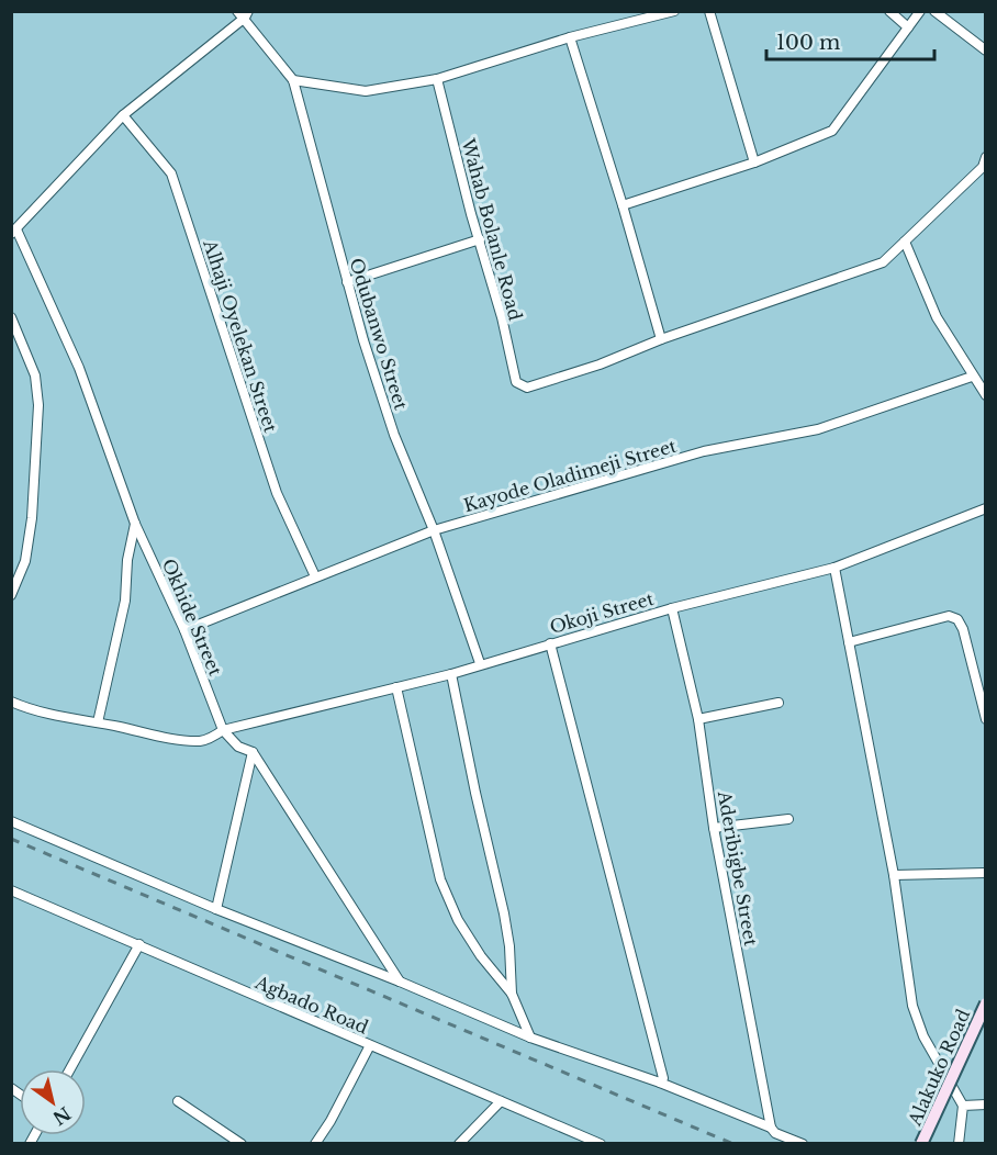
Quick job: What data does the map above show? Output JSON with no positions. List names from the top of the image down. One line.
{"streets":{"main road":["Alakuko Road"],"street":["Wahab Bolanle Road","Odubanwo Street","Alhaji Oyelekan Street","Kayode Oladimeji Street","Okoji Street","Okhide Street","Aderibigbe Street","Agbado Road"]},"crossings":[["Odubanwo Street","Kayode Oladimeji Street"],["Odubanwo Street","Okoji Street"],["Alhaji Oyelekan Street","Kayode Oladimeji Street"],["Kayode Oladimeji Street","Okhide Street"],["Okoji Street","Okhide Street"],["Okoji Street","Aderibigbe Street"]],"scale_bar":"100 m","north":"bottom right"}
